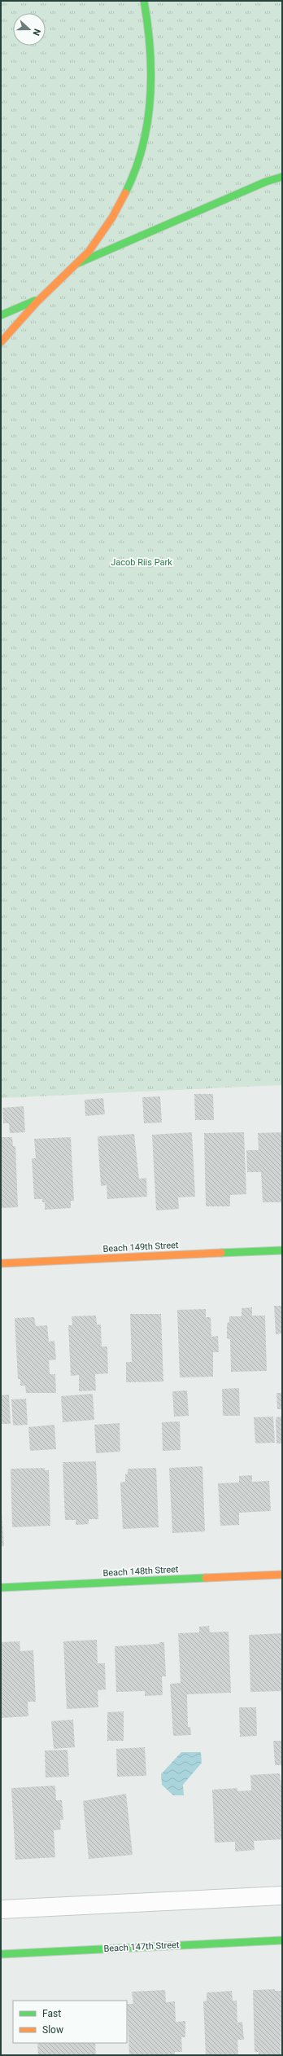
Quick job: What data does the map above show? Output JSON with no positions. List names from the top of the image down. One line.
{"streets":{"street":["Beach 149th Street","Beach 148th Street","Beach 147th Street"]},"parks":["Jacob Riis Park"],"legend":["Fast","Slow"],"north":"right"}
